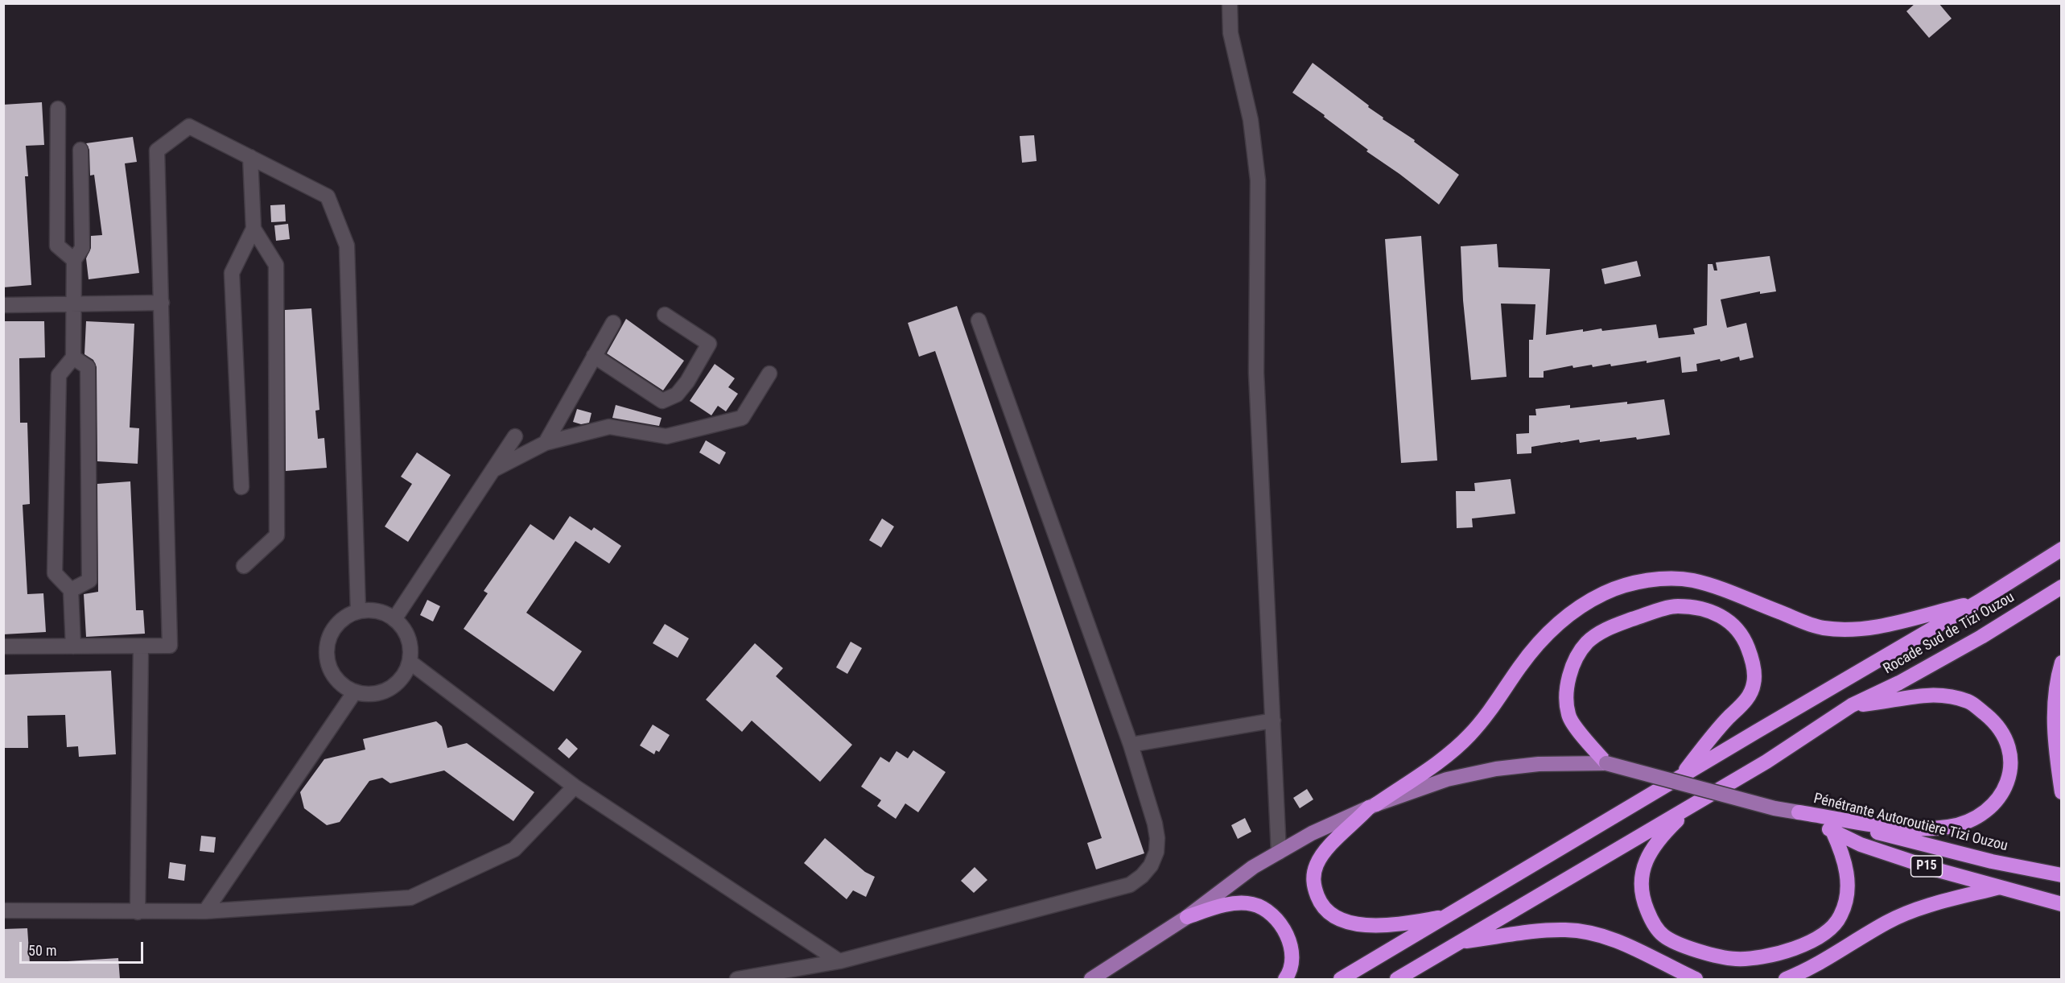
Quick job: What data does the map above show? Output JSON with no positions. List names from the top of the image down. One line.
{"streets":{"highway":["Rocade Sud de Tizi Ouzou","Pénétrante Autoroutière Tizi Ouzou","P15"]},"scale_bar":"50 m"}
